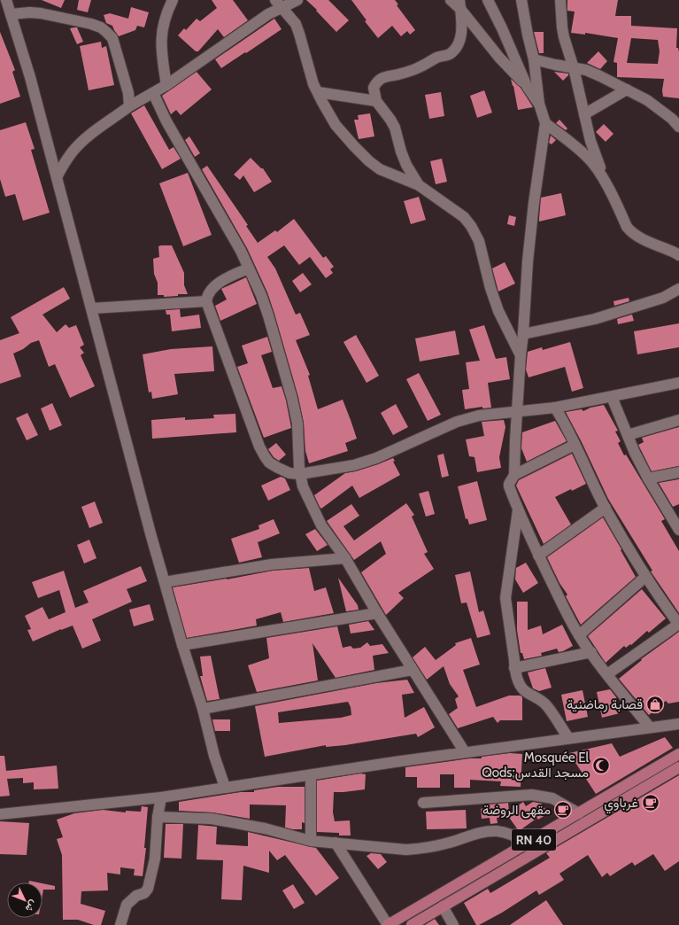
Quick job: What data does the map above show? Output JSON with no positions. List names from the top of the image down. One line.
{"streets":{"highway":["RN 40"]},"places":{"shop":["قصابة رماضنية"],"mosque":["Mosquée El Qods;مسجد القدس"],"cafe":["غرباوي","مقهى الروضة"]},"north":"bottom right"}
